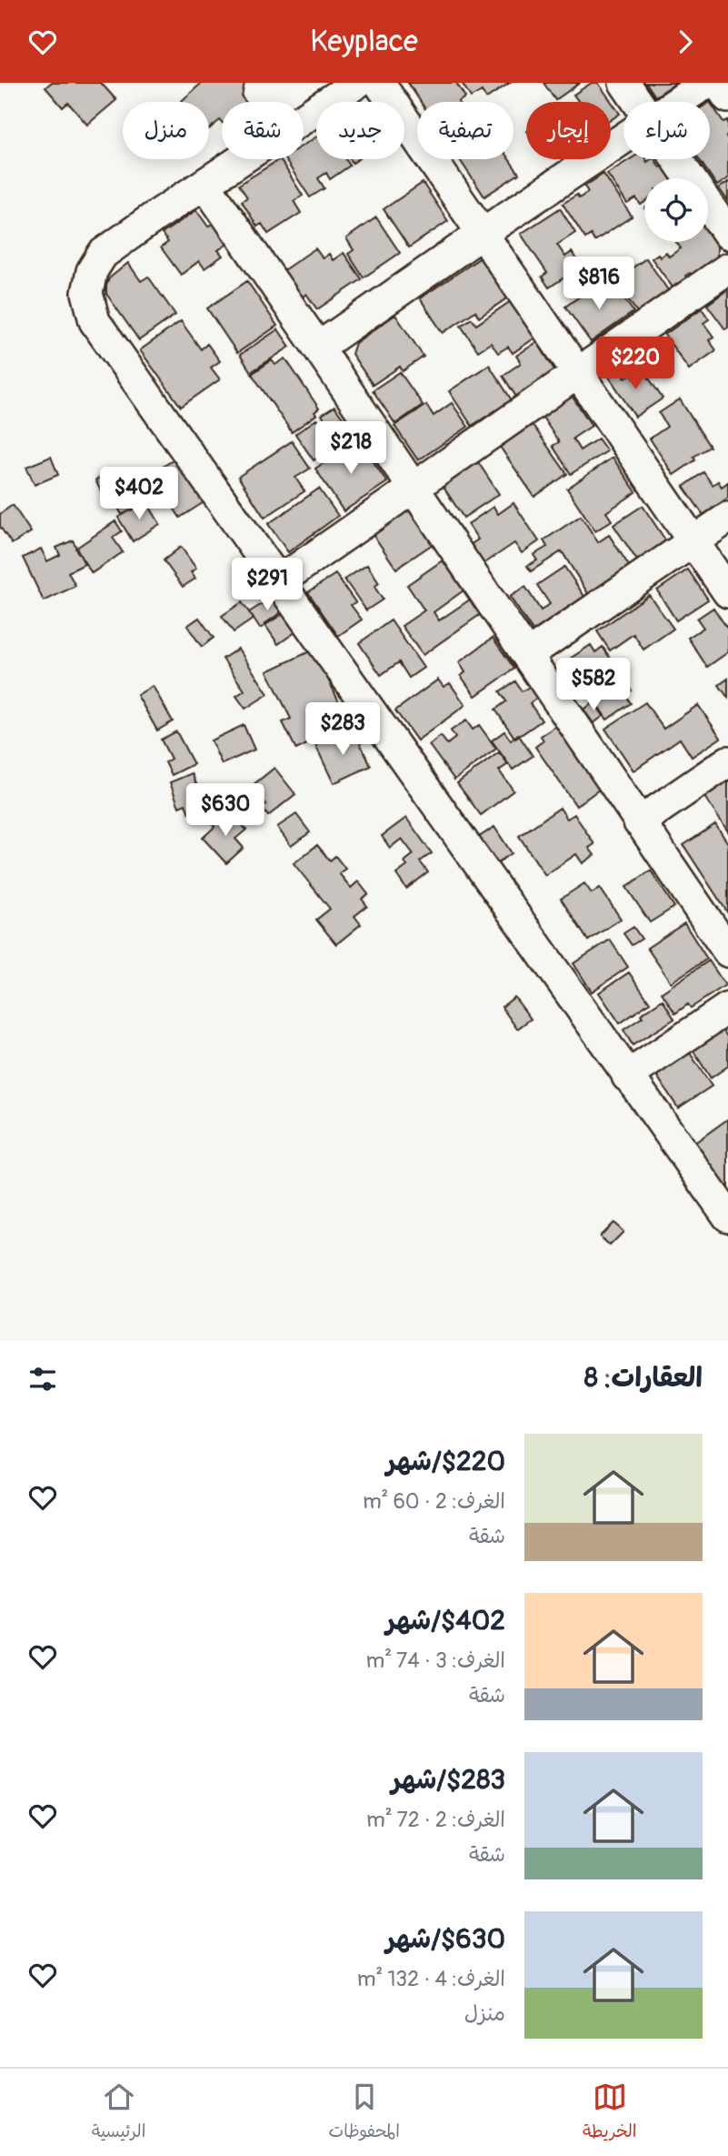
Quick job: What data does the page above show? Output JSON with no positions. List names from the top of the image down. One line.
{"page":{"header":"Keyplace","chip":["شراء","إيجار","تصفية","جديد","شقة","منزل"],"price":["$816","$220","$218","$402","$291","$582","$283","$630"],"heading":"العقارات: 8","list":[{"name":"$220/شهر","note":"الغرف: 2 · 60 m² · شقة"},{"name":"$402/شهر","note":"الغرف: 3 · 74 m² · شقة"},{"name":"$283/شهر","note":"الغرف: 2 · 72 m² · شقة"},{"name":"$630/شهر","note":"الغرف: 4 · 132 m² · منزل"}],"tabs":["الخريطة","المحفوظات","الرئيسية"]}}
